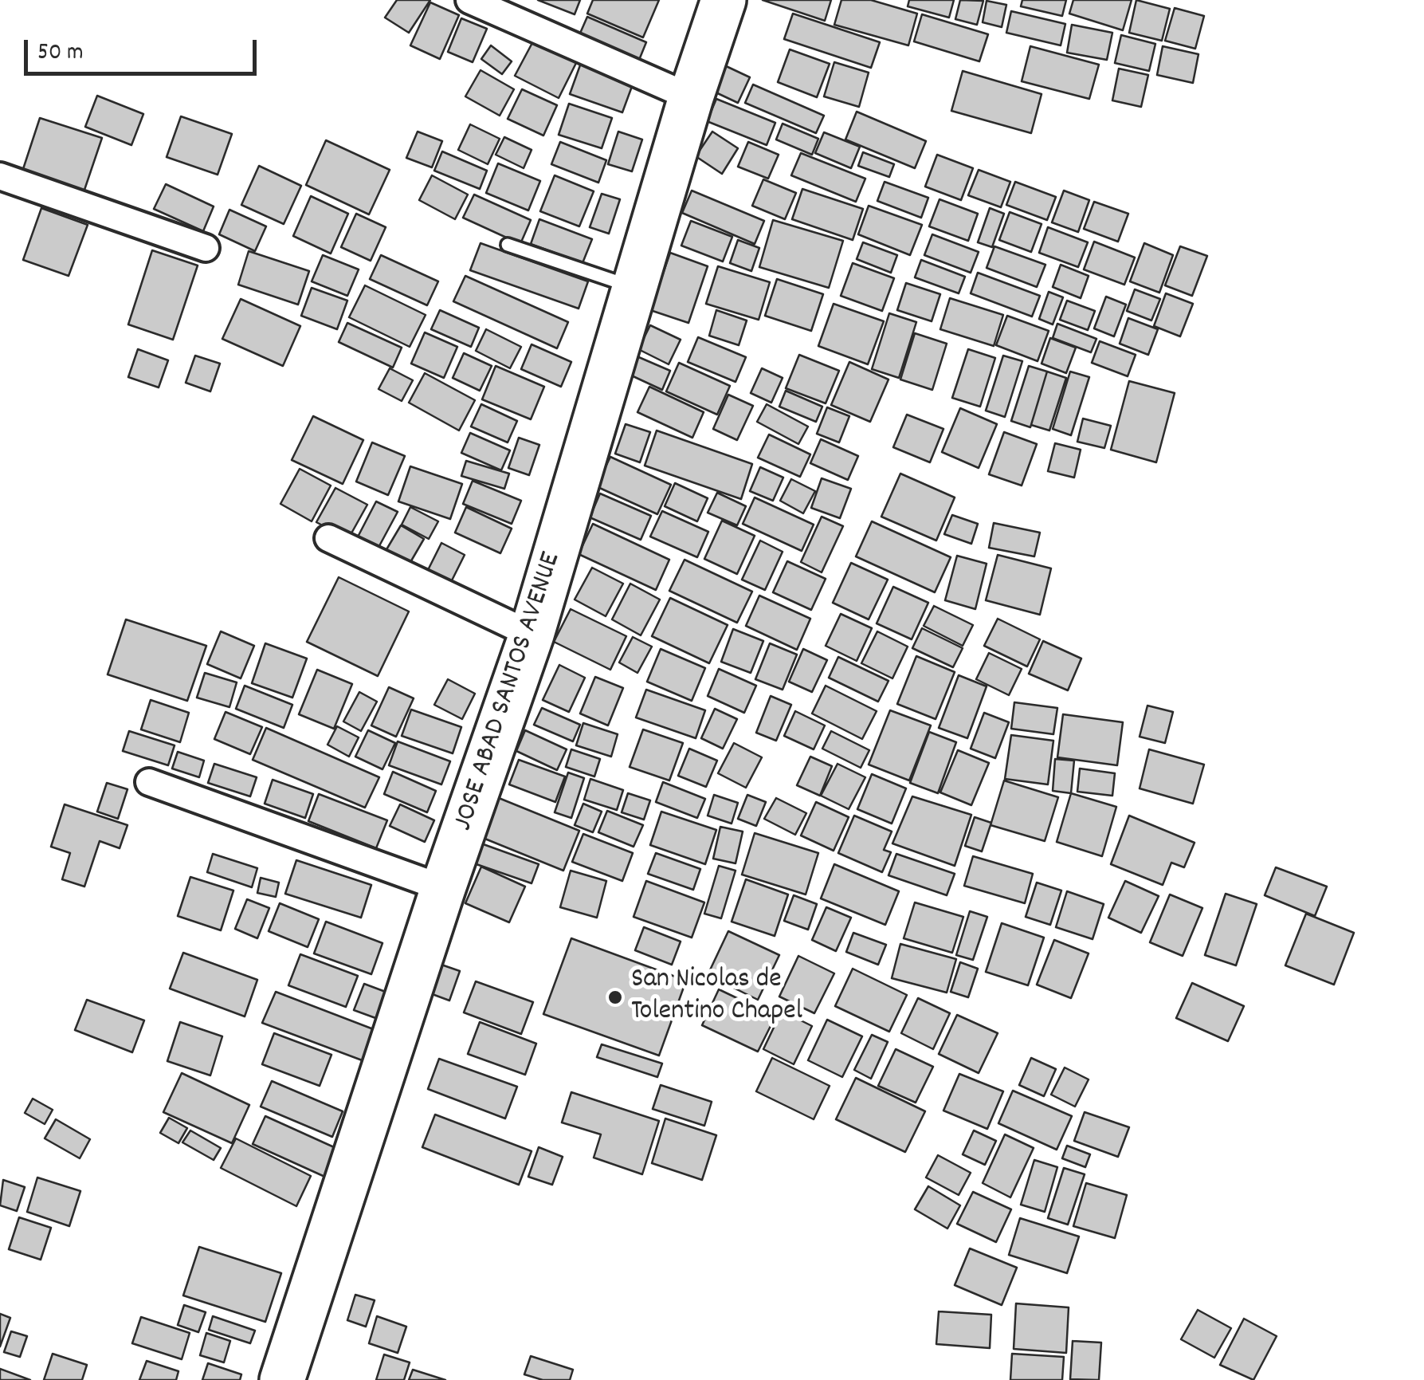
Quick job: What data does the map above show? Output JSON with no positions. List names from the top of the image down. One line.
{"streets":{"highway":["JOSE ABAD SANTOS AVENUE"]},"places":["San Nicolas de Tolentino Chapel"],"scale_bar":"50 m"}
